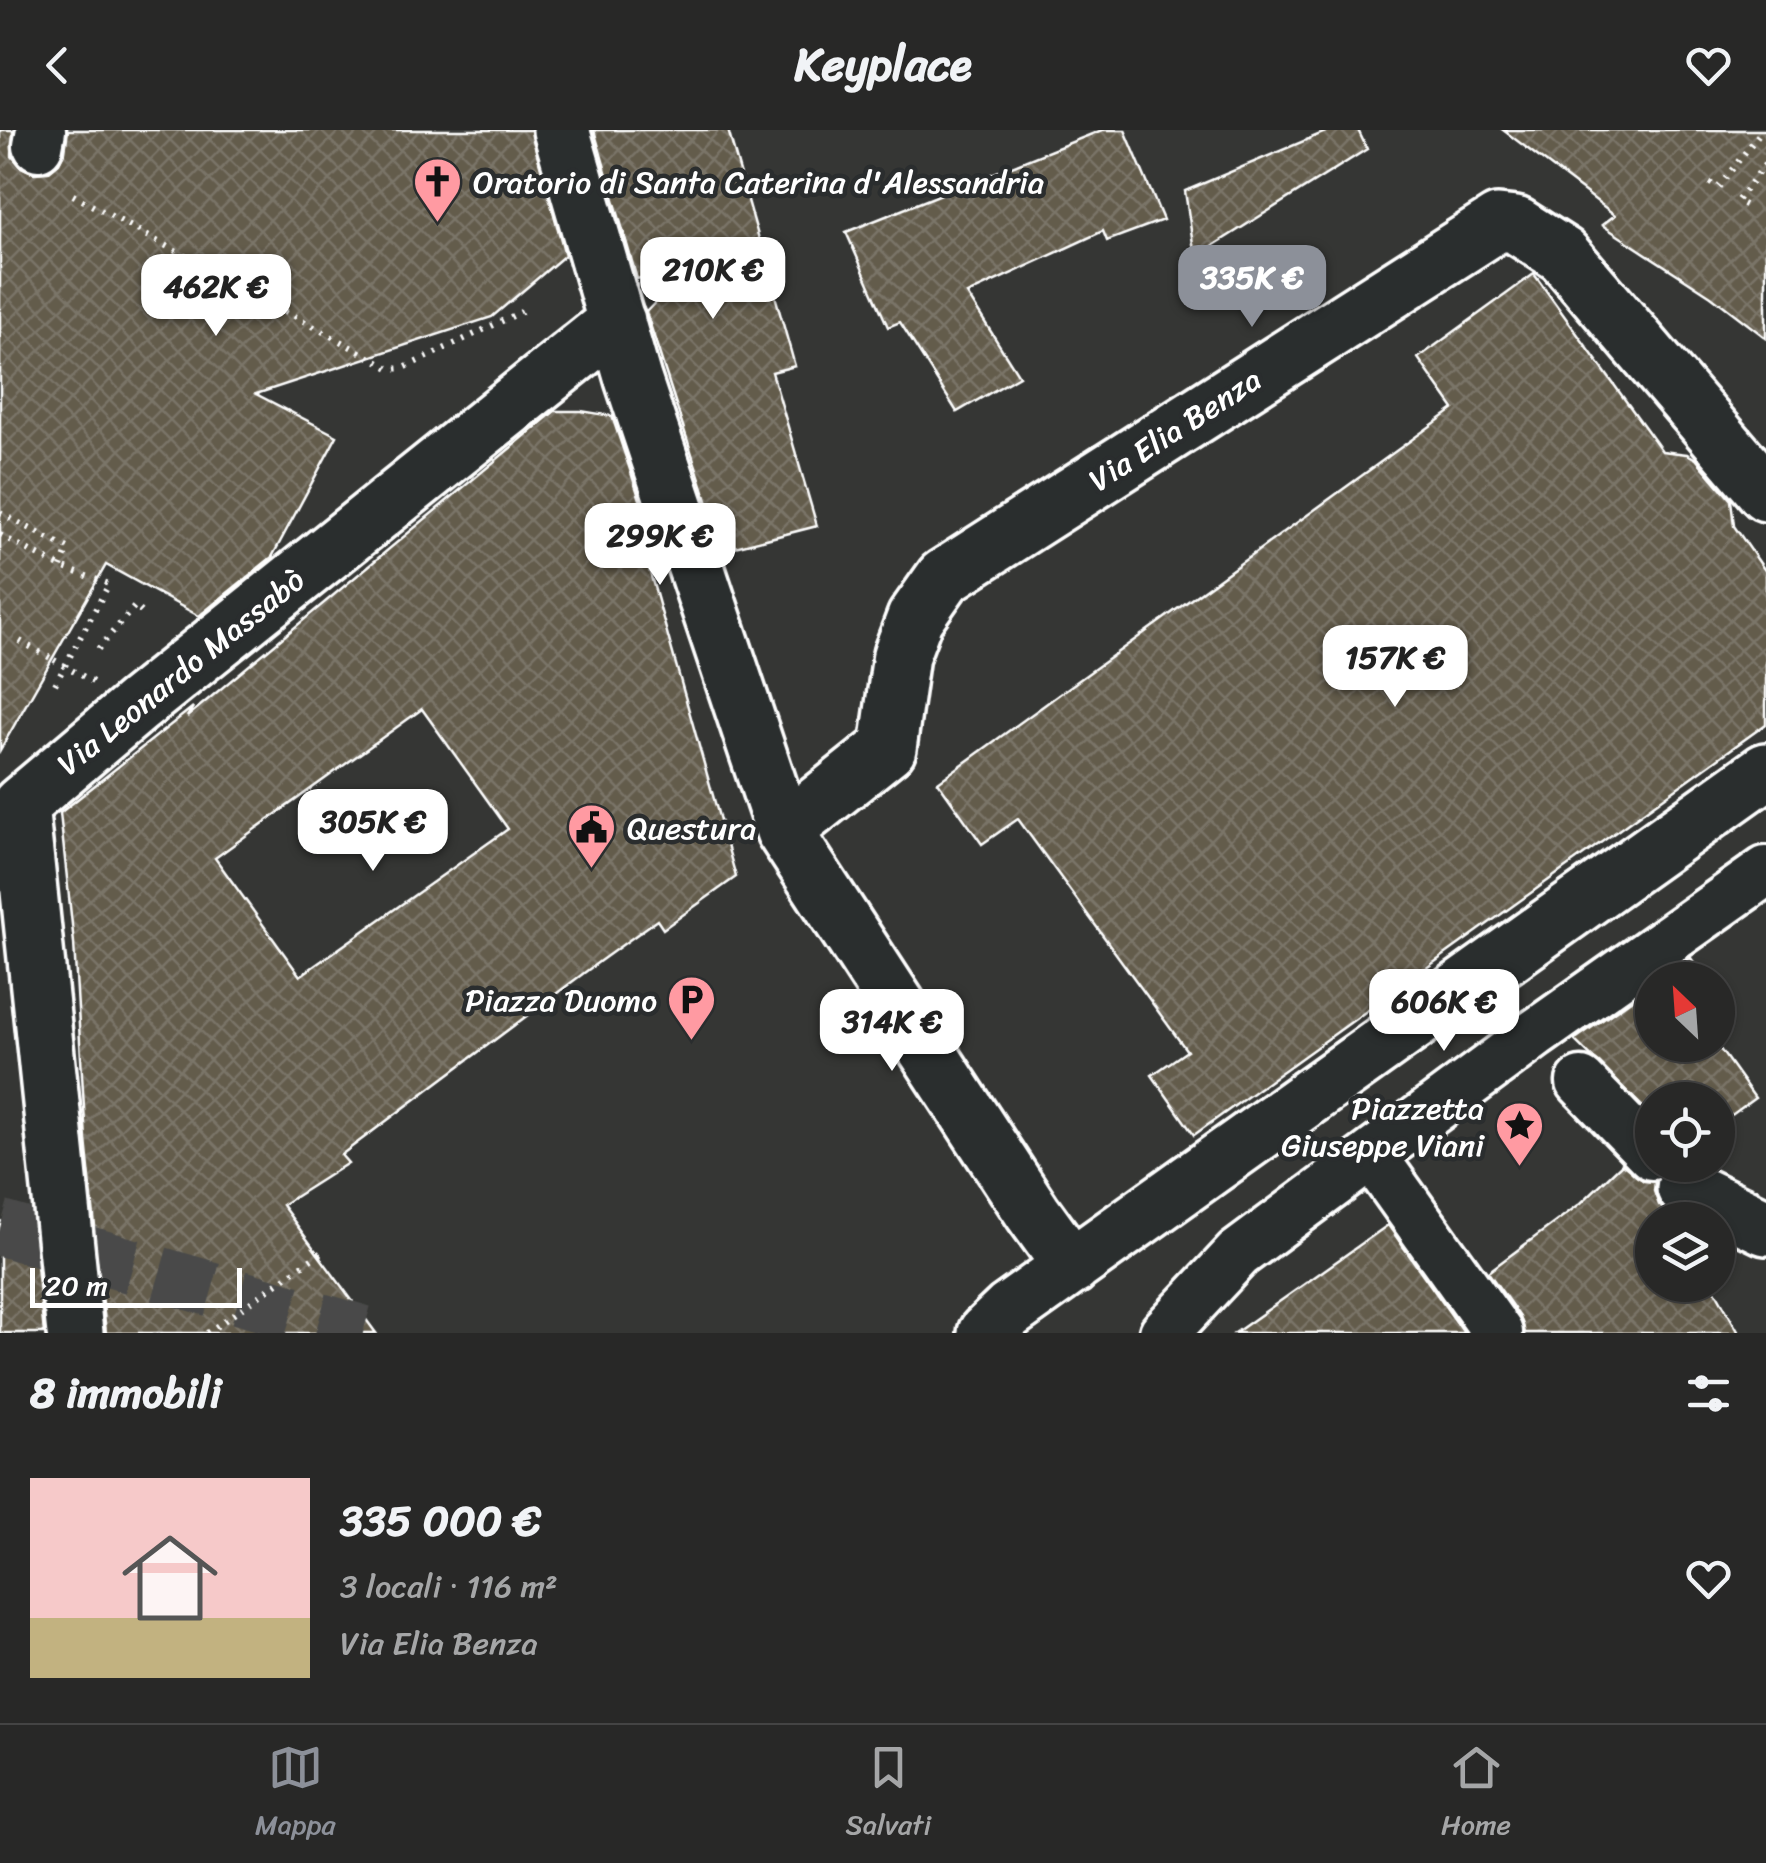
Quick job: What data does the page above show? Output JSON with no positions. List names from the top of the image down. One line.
{"streets":{"street":["Via Elia Benza","Via Leonardo Massabò"]},"places":{"church":["Oratorio di Santa Caterina d'Alessandria"],"public building":["Questura"],"parking":["Piazza Duomo"],"place":["Piazzetta Giuseppe Viani"]},"scale_bar":"20 m","north":"top left","page":{"header":"Keyplace","price":["210K €","335K €","462K €","299K €","157K €","305K €","606K €","314K €"],"scale":"20 m","heading":"8 immobili","list":[{"name":"335 000 €","note":"3 locali · 116 m² · Via Elia Benza"}],"tabs":["Mappa","Salvati","Home"]}}
